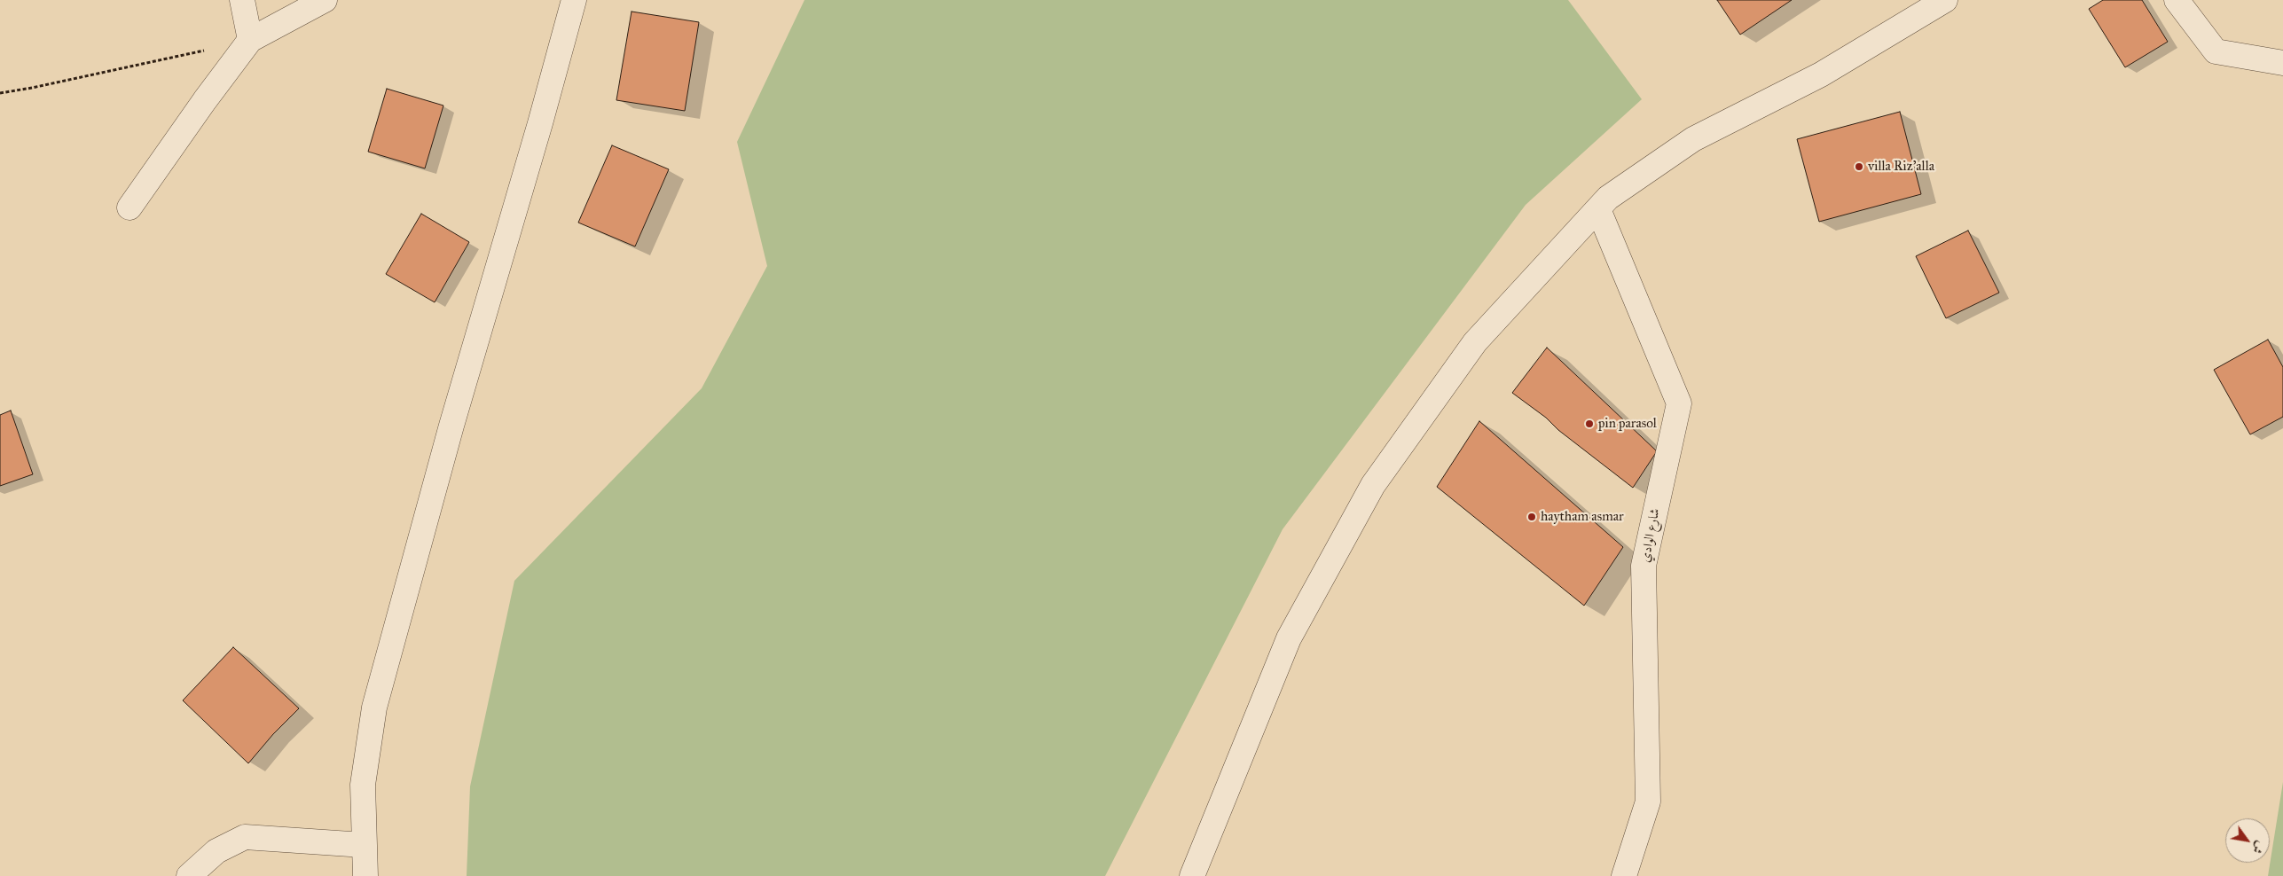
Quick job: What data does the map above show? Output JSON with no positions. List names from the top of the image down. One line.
{"streets":{"street":["شارع الوادي"]},"places":["villa Riz'alla","pin parasol","haytham asmar"],"north":"bottom right"}
